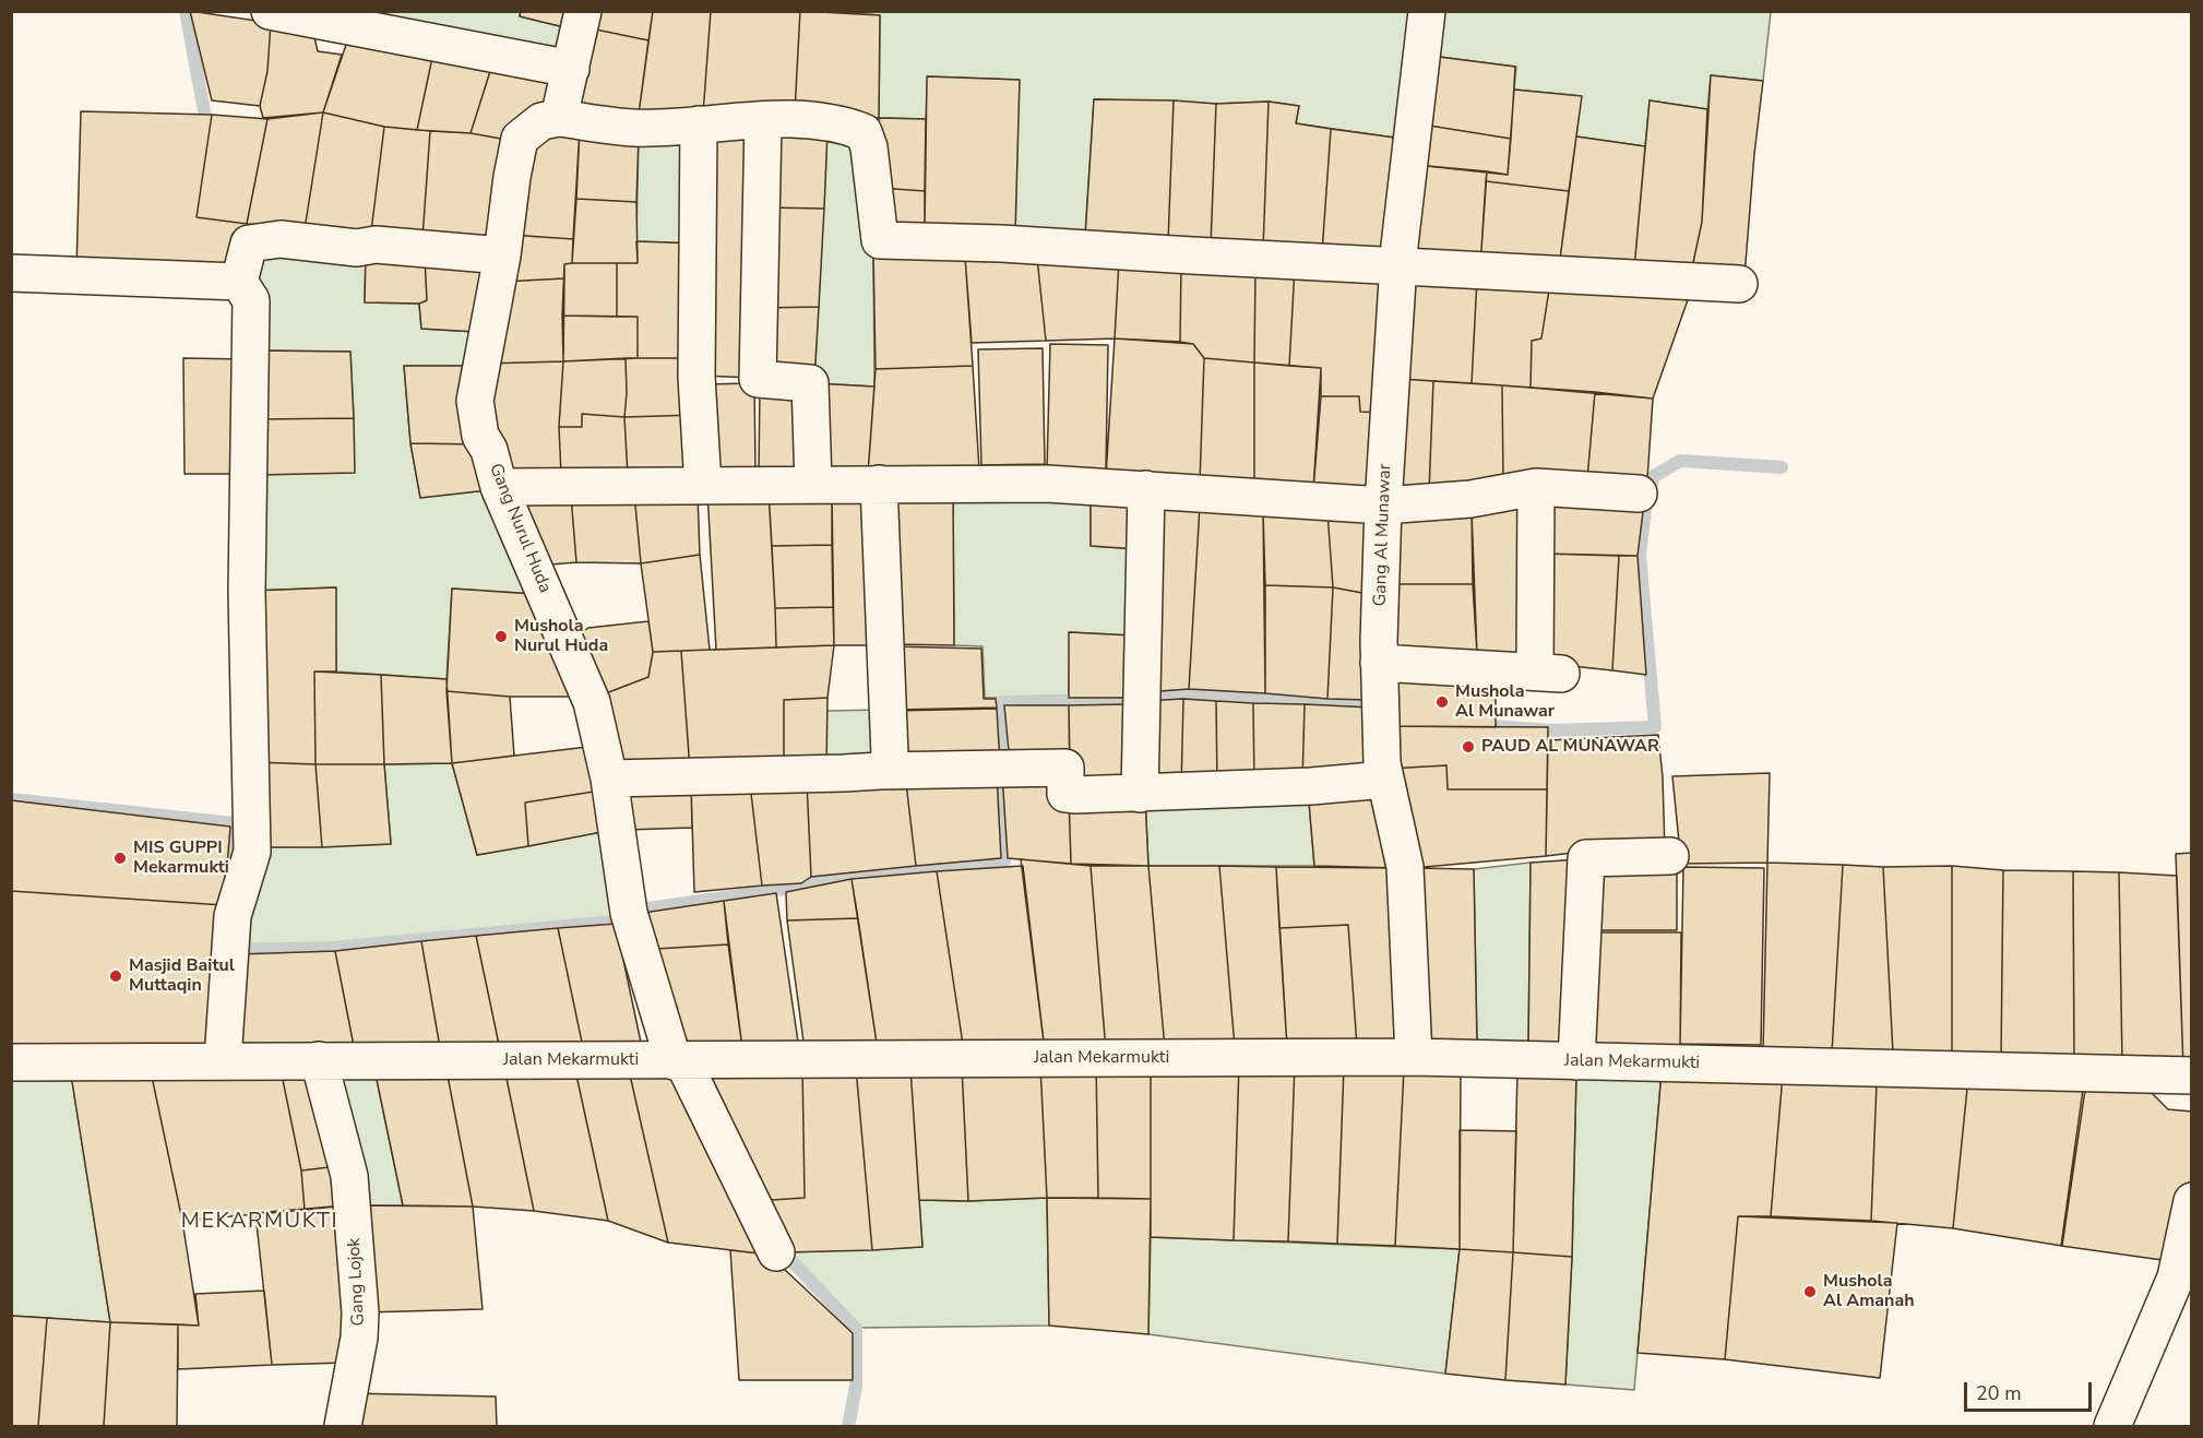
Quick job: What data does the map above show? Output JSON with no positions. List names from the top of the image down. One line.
{"streets":{"street":["Gang Nurul Huda","Gang Al Munawar","Jalan Mekarmukti","Gang Lojok"]},"crossings":[["Gang Nurul Huda","Jalan Mekarmukti"],["Gang Al Munawar","Jalan Mekarmukti"],["Jalan Mekarmukti","Gang Lojok"]],"districts":["MEKARMUKTI"],"places":["Mushola Nurul Huda","Mushola Al Munawar","PAUD AL MUNAWAR","MIS GUPPI Mekarmukti","Masjid Baitul Muttaqin","Mushola Al Amanah"],"scale_bar":"20 m"}
